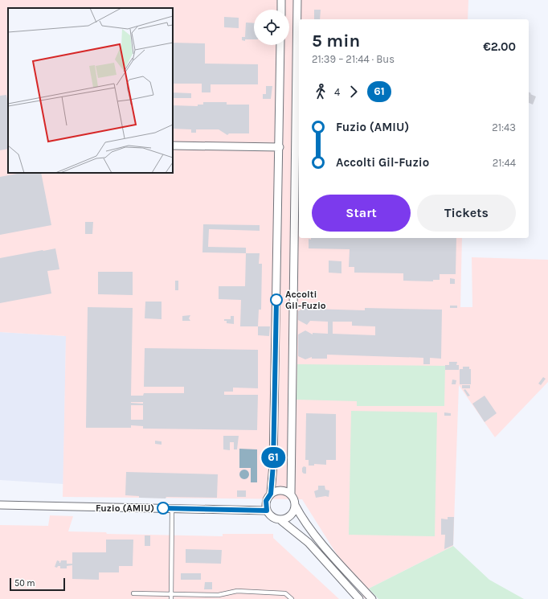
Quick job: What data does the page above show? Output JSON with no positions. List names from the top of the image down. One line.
{"places":["Accolti Gil-Fuzio","Fuzio (AMIU)"],"lines":["bus line 61"],"scale_bar":"50 m","page":{"on_map":"61","heading":["5 min","21:39 – 21:44 · Bus","€2.00"],"legs":["4","61"],"list":[{"name":"Fuzio (AMIU)","value":"21:43"},{"name":"Accolti Gil-Fuzio","value":"21:44"}],"buttons":["Start","Tickets"],"scale":"50 m"}}
